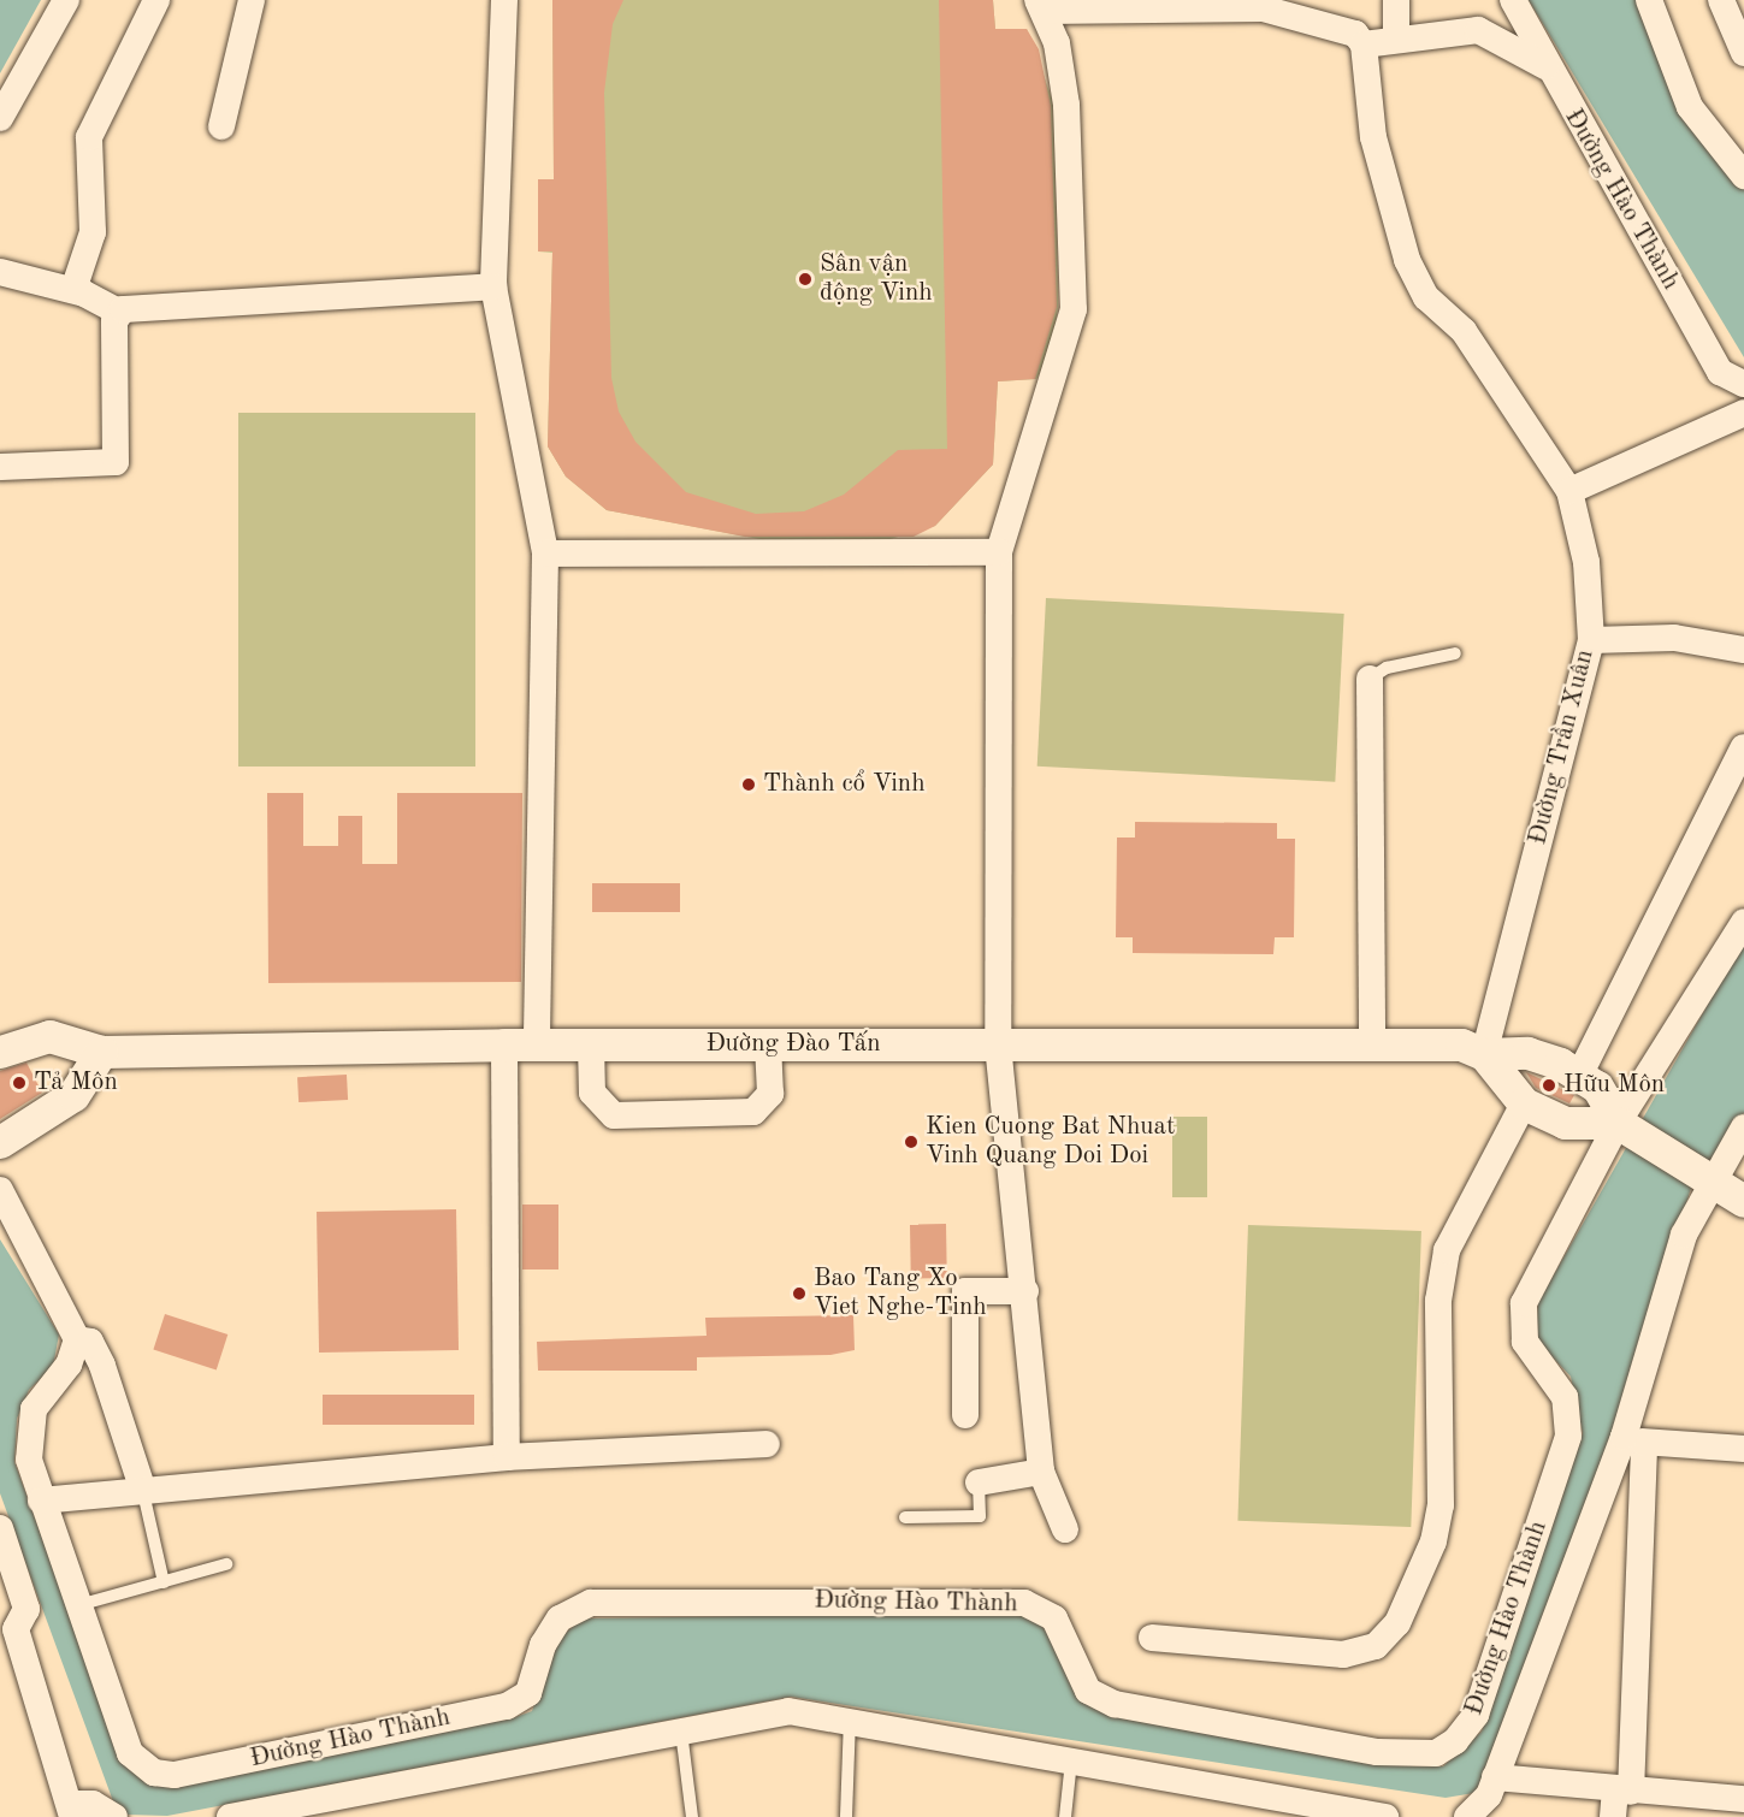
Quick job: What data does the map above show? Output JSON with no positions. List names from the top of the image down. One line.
{"streets":{"street":["Đường Hào Thành","Đường Trần Xuân","Đường Đào Tấn"]},"crossings":[["Đường Hào Thành","Đường Đào Tấn"],["Đường Trần Xuân","Đường Đào Tấn"]],"places":["Sân vận động Vinh","Thành cổ Vinh","Tả Môn","Hữu Môn","Kien Cuong Bat Nhuat Vinh Quang Doi Doi","Bao Tang Xo Viet Nghe-Tinh"]}
